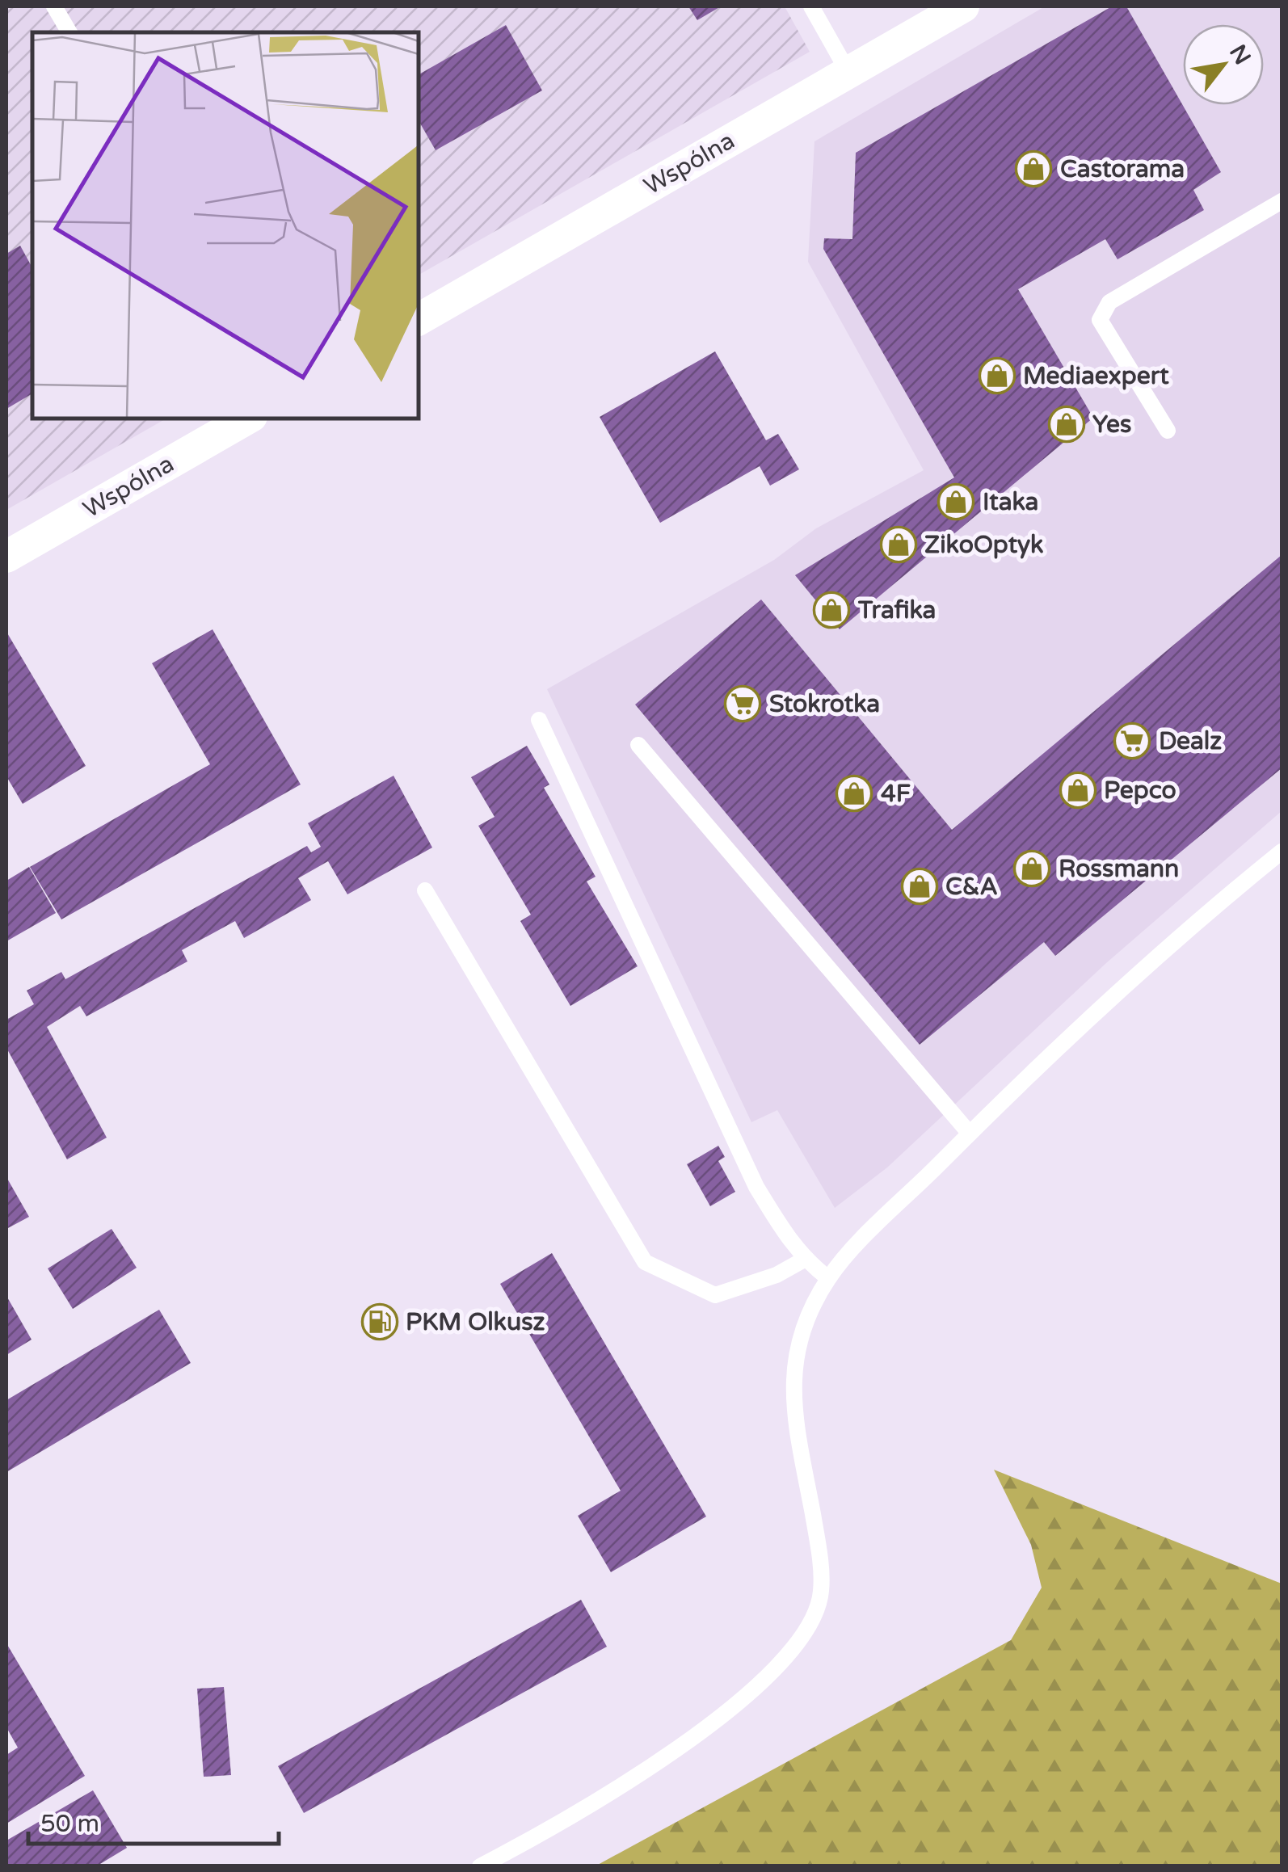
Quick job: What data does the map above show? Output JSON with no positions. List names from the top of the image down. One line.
{"streets":{"street":["Wspólna"]},"places":{"shop":["Castorama","Mediaexpert","Yes","Itaka","ZikoOptyk","Trafika","Pepco","4F","Rossmann","C&A"],"supermarket":["Stokrotka","Dealz"],"fuel station":["PKM Olkusz"]},"scale_bar":"50 m","north":"top right"}
